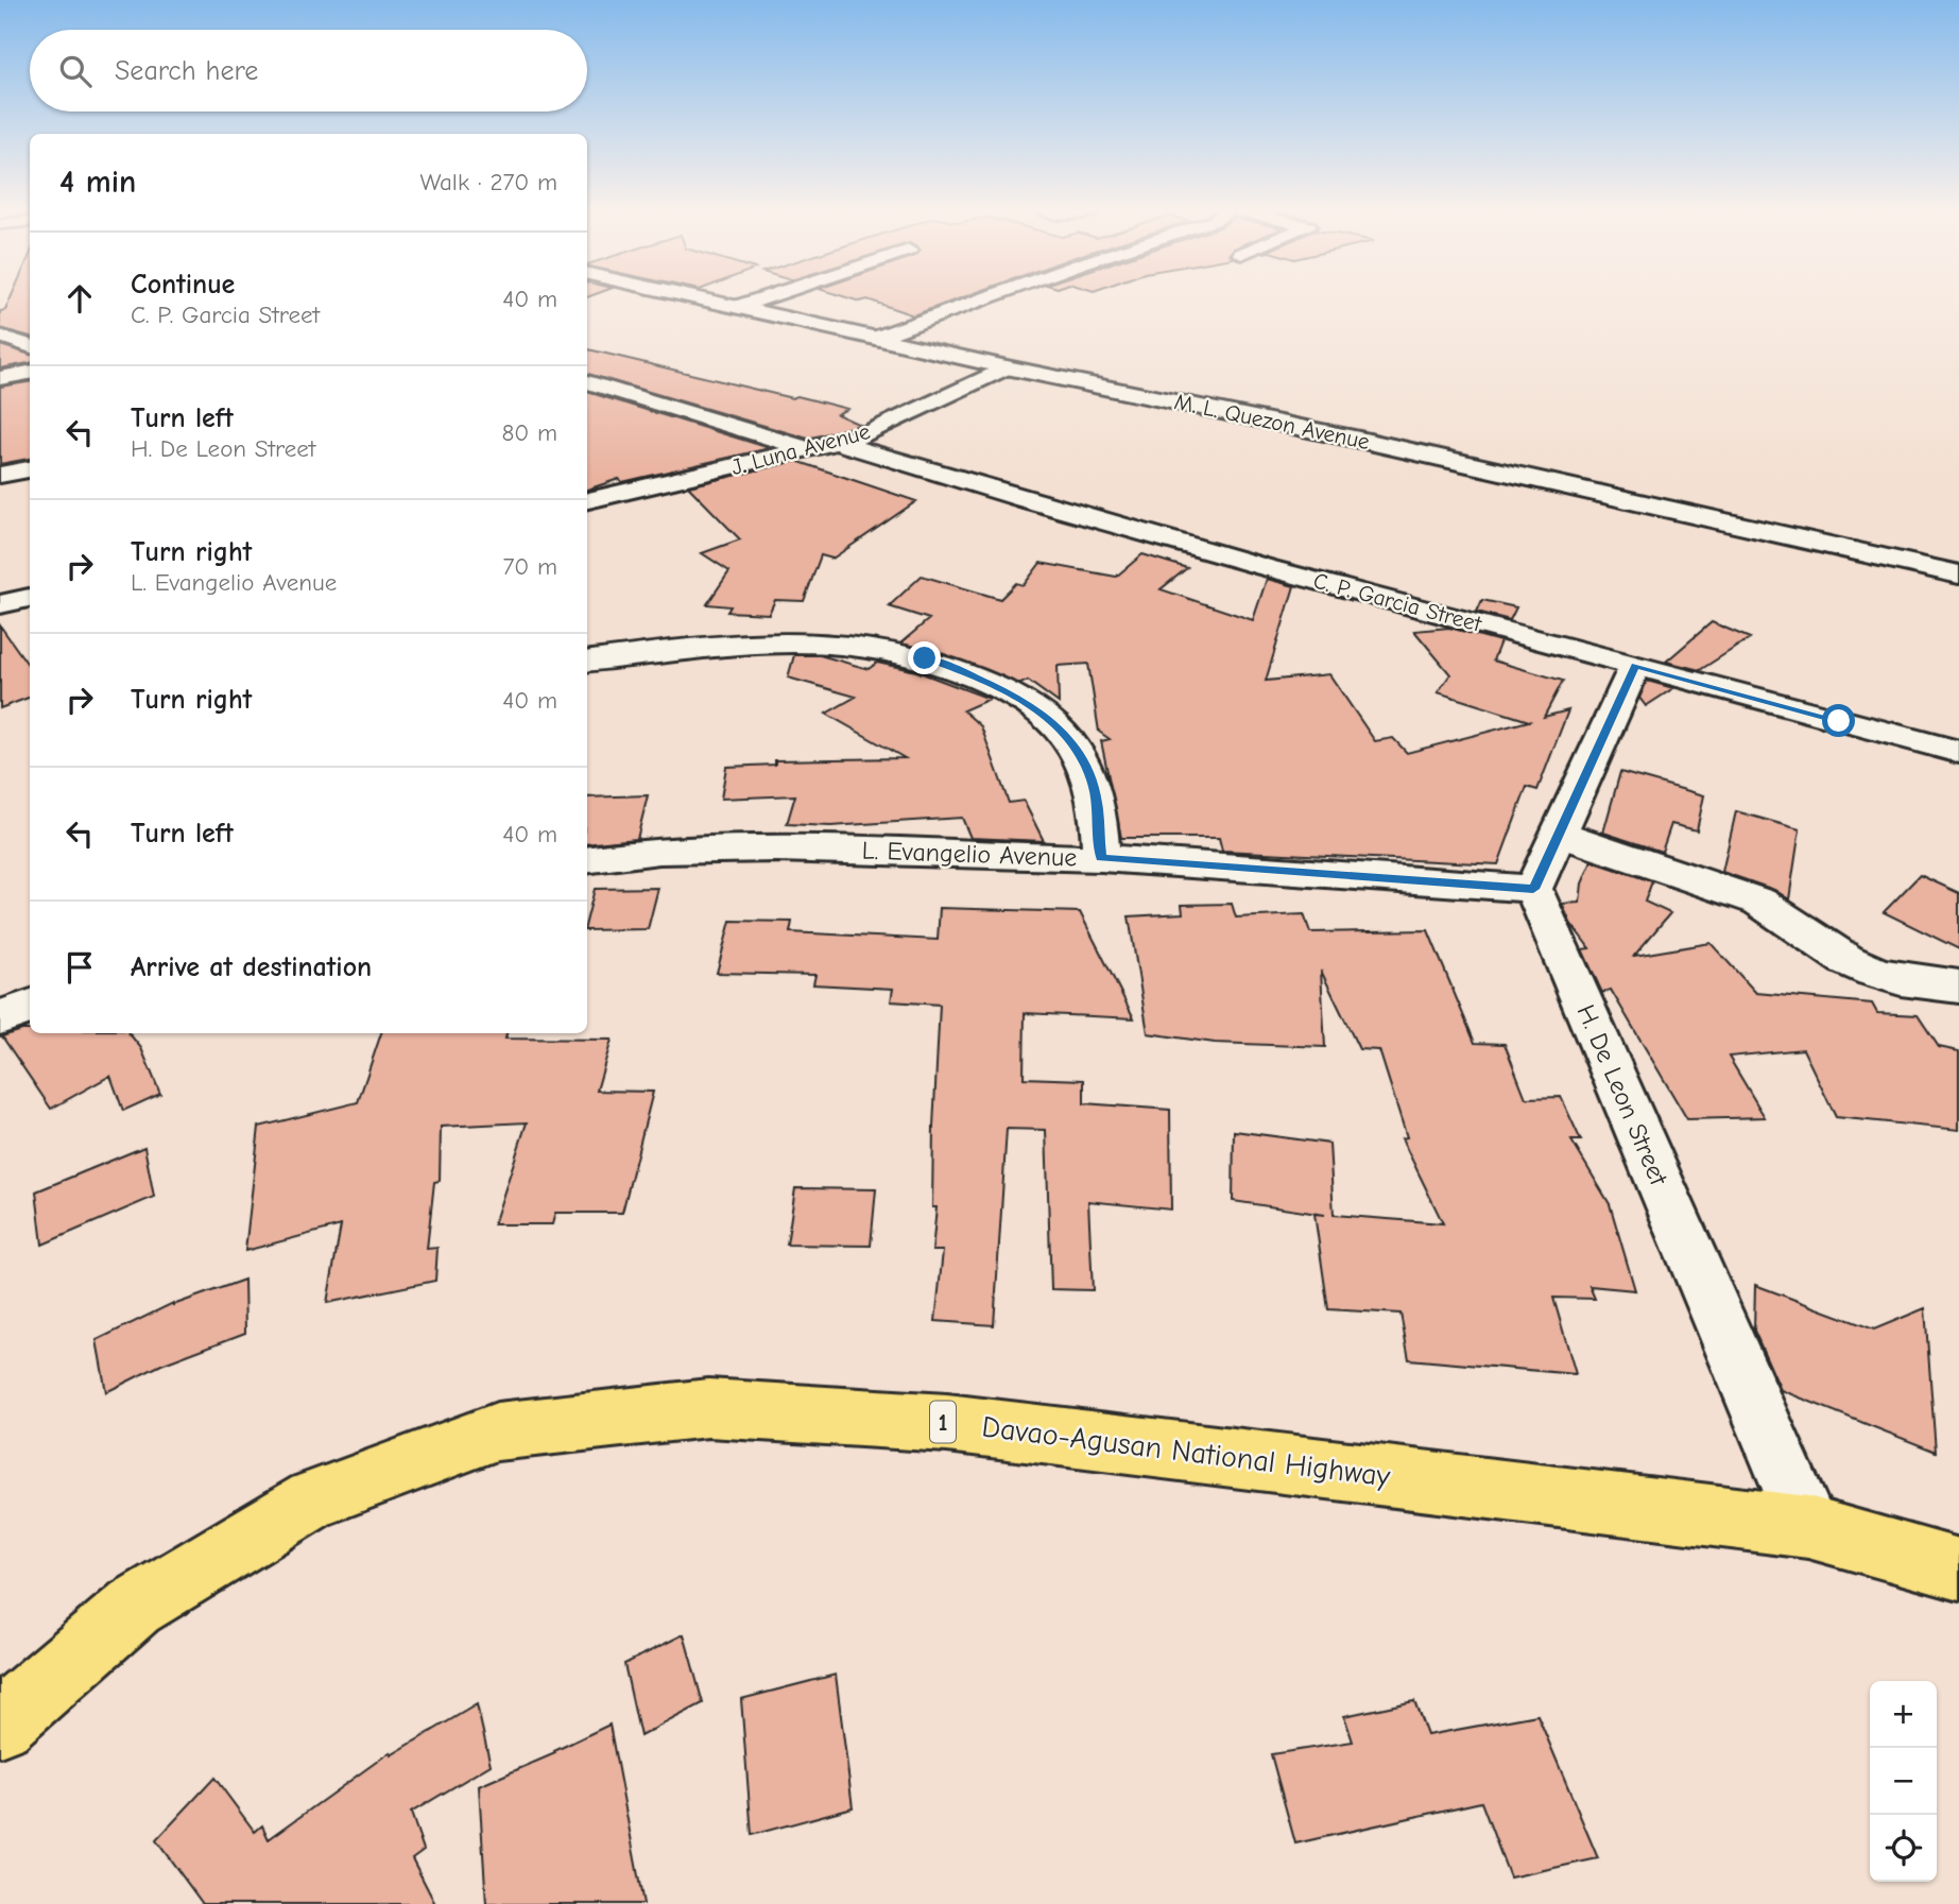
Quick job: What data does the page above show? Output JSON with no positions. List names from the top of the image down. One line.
{"streets":{"highway":["1","Davao-Agusan National Highway"],"street":["M. L. Quezon Avenue","J. Luna Avenue","C. P. Garcia Street","L. Evangelio Avenue","H. De Leon Street"]},"crossings":[["M. L. Quezon Avenue","J. Luna Avenue"],["J. Luna Avenue","C. P. Garcia Street"],["L. Evangelio Avenue","H. De Leon Street"],["H. De Leon Street","Davao-Agusan National Highway"]],"page":{"search":"Search here","heading":["4 min","Walk · 270 m"],"list":[["Continue","C. P. Garcia Street","40 m"],["Turn left","H. De Leon Street","80 m"],["Turn right","L. Evangelio Avenue","70 m"],["Turn right","40 m"],["Turn left","40 m"],"Arrive at destination"],"map_buttons":["+","−"]}}
